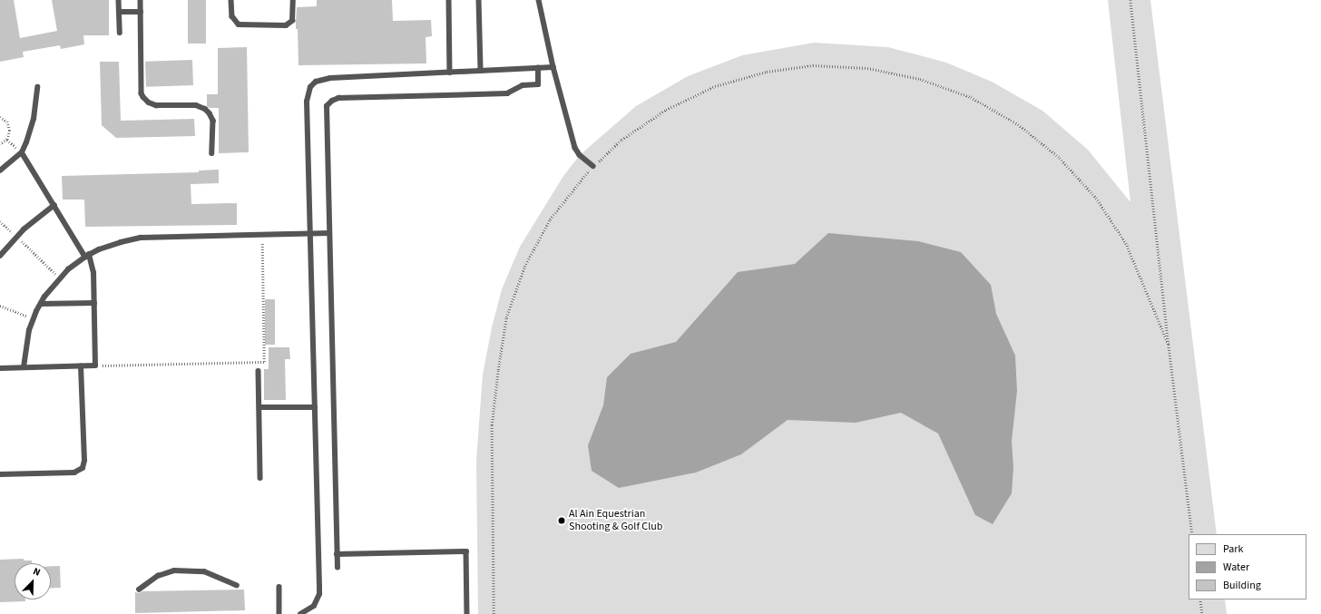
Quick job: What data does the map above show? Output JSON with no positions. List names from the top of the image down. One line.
{"places":["Al Ain Equestrian Shooting & Golf Club"],"legend":["Park","Water","Building"],"north":"top right"}
